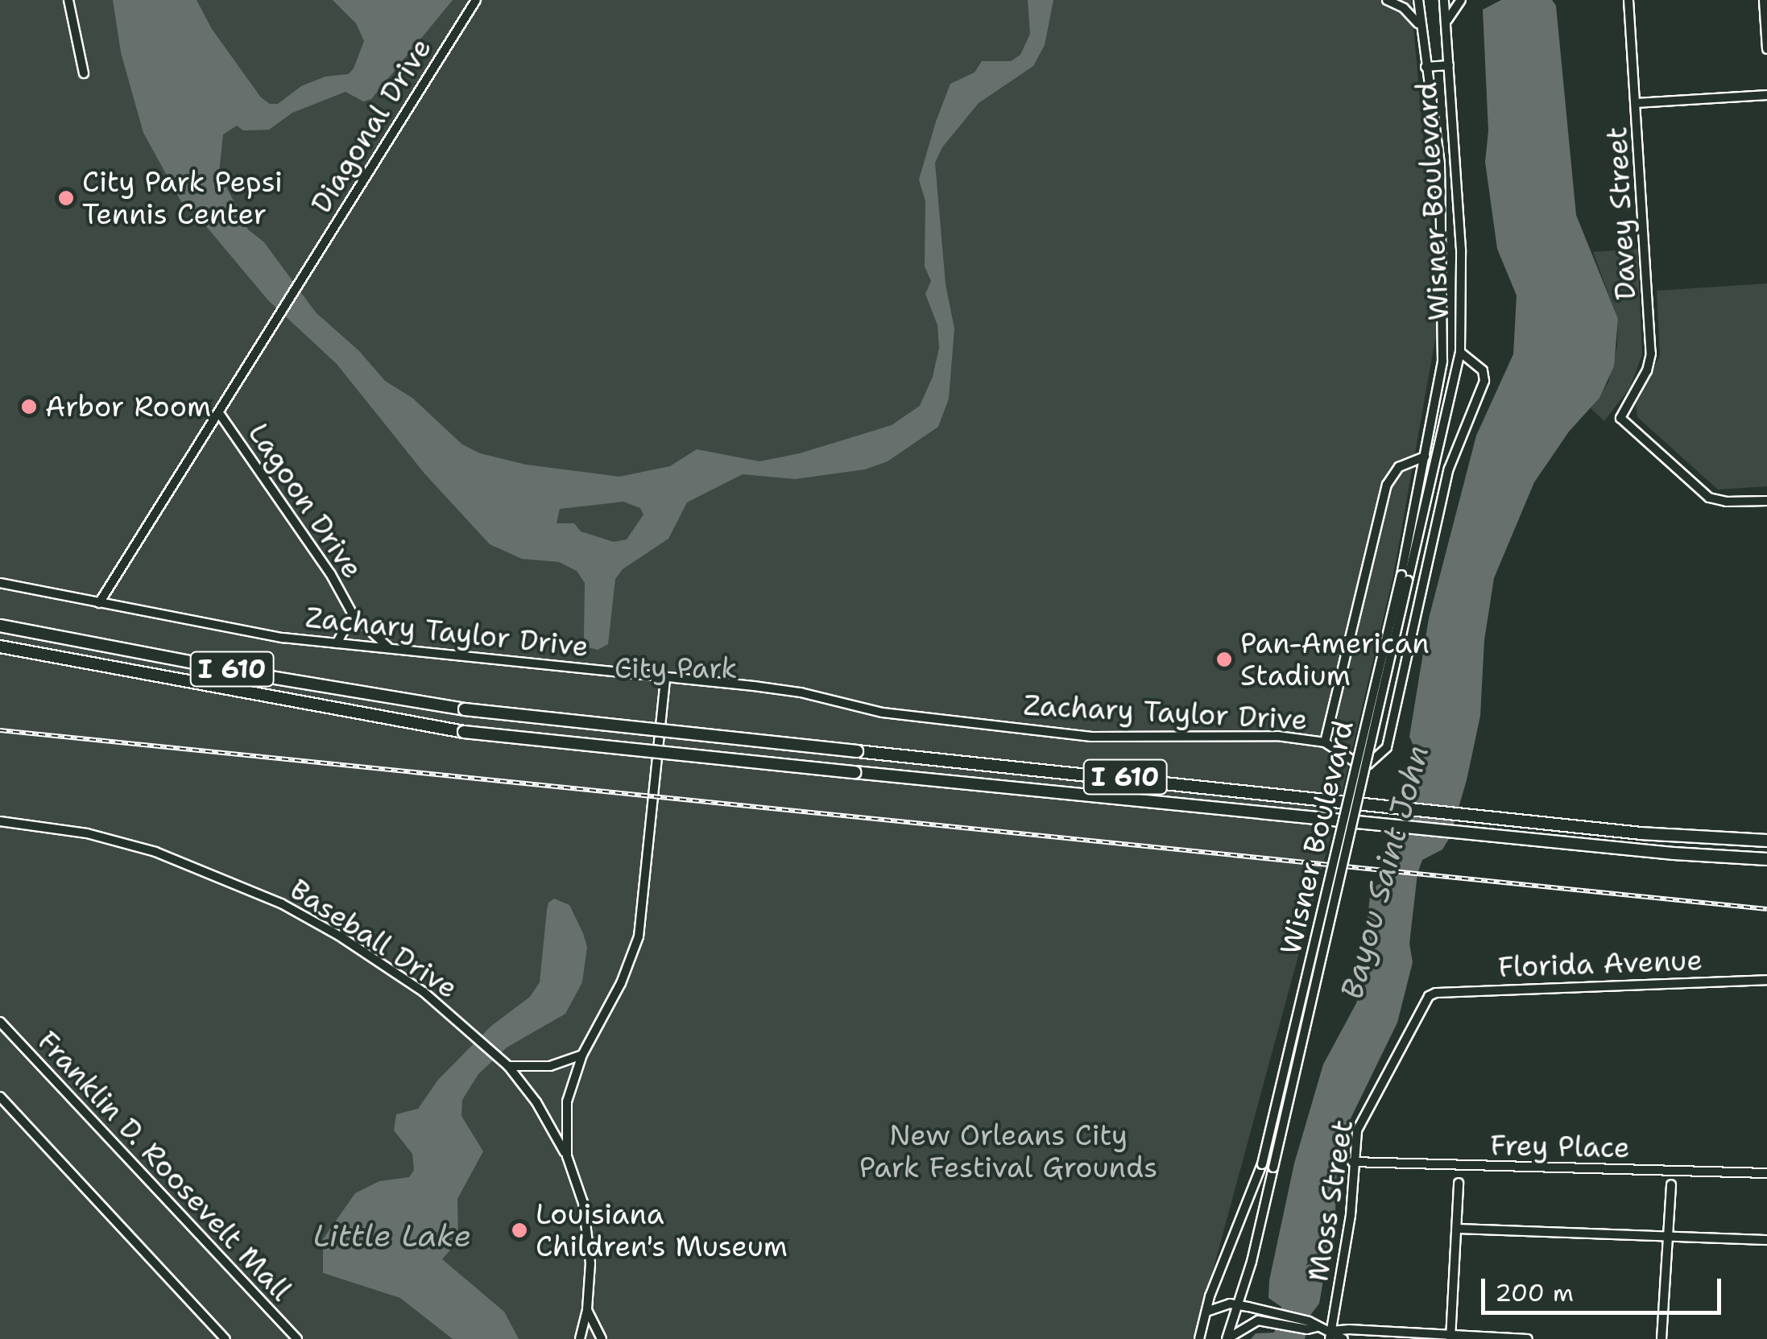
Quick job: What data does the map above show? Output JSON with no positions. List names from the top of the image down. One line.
{"streets":{"highway":["I 610"],"street":["Diagonal Drive","Wisner Boulevard","Davey Street","Lagoon Drive","Zachary Taylor Drive","Baseball Drive","Florida Avenue","Frey Place","Franklin D. Roosevelt Mall","Moss Street"]},"crossings":[["Diagonal Drive","Lagoon Drive"],["Diagonal Drive","Zachary Taylor Drive"],["Lagoon Drive","Zachary Taylor Drive"],["Florida Avenue","Moss Street"],["Frey Place","Moss Street"]],"water":["Bayou Saint John","Little Lake"],"parks":["City Park","New Orleans City Park Festival Grounds"],"places":["City Park Pepsi Tennis Center","Arbor Room","Pan-American Stadium","Louisiana Children's Museum"],"scale_bar":"200 m"}
